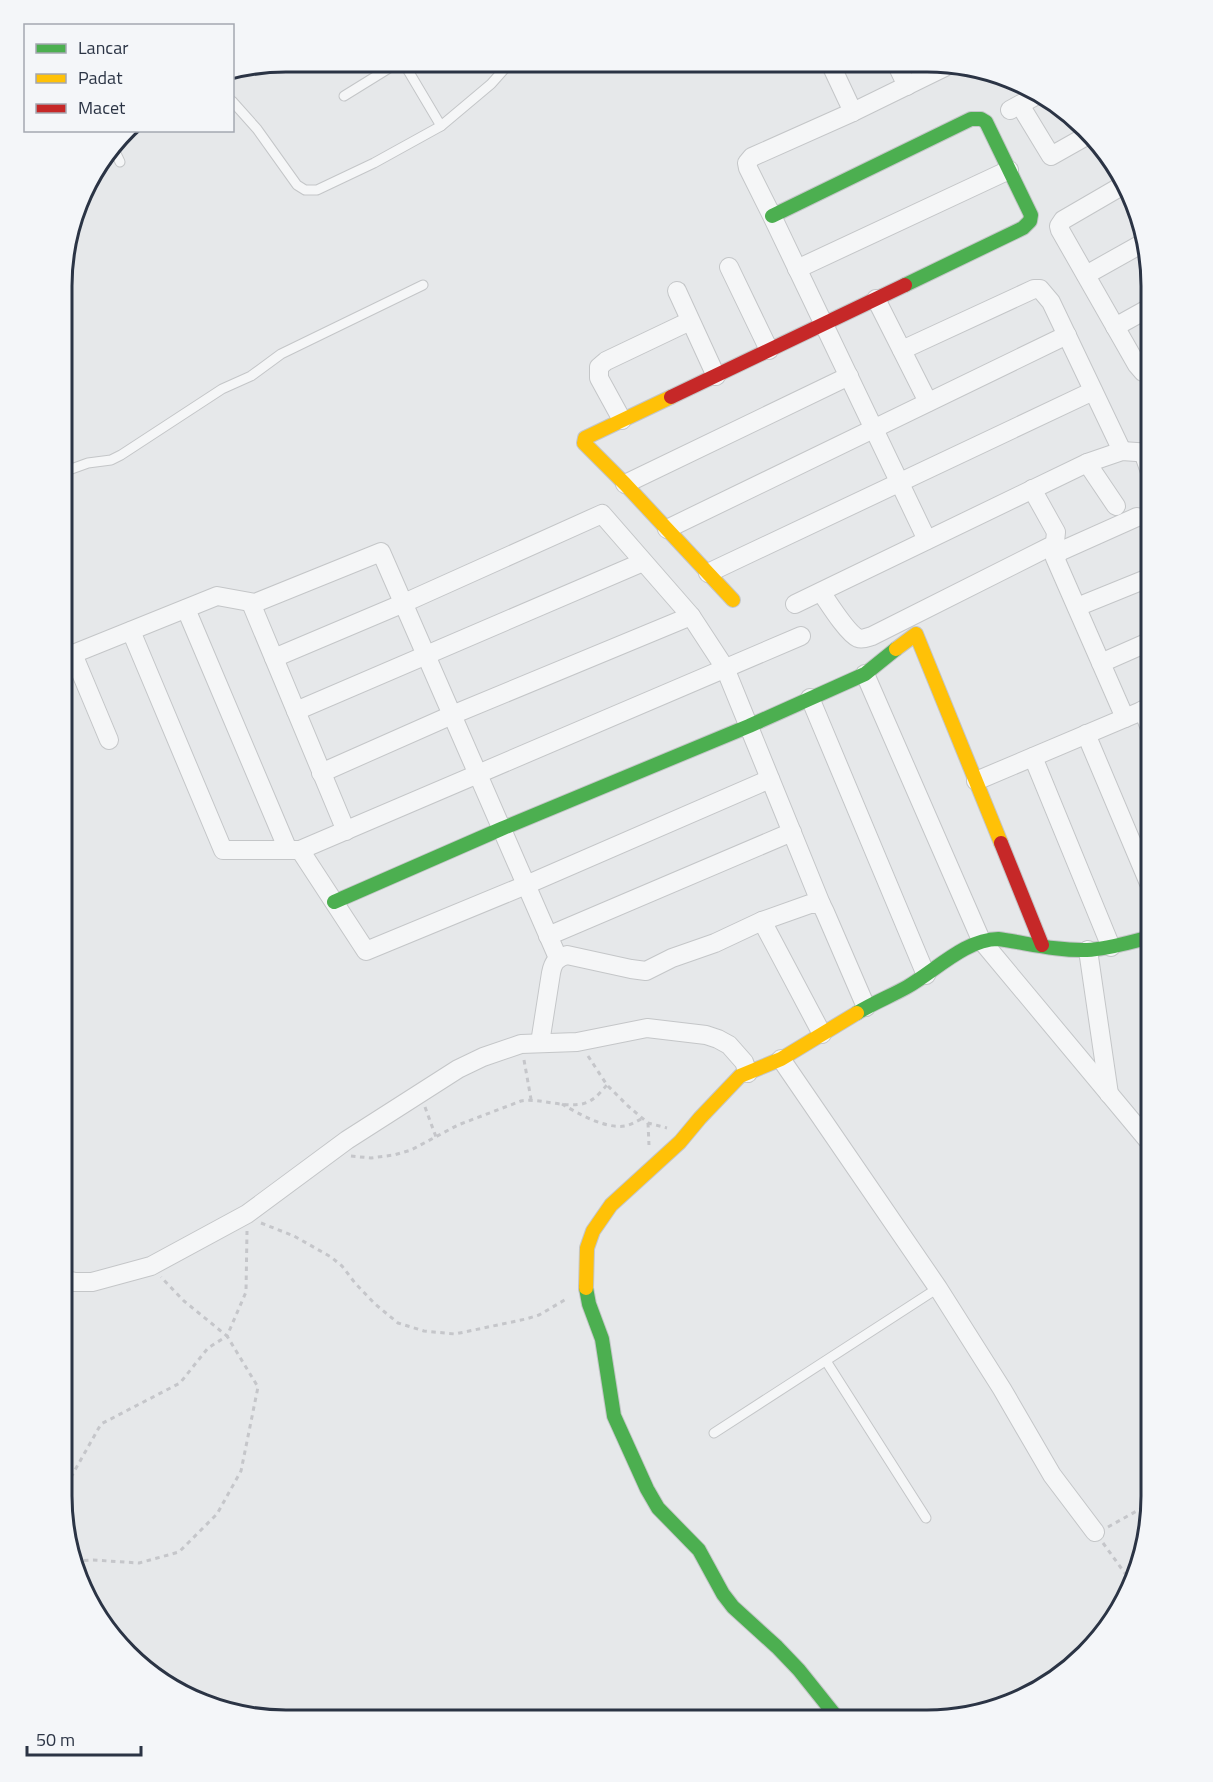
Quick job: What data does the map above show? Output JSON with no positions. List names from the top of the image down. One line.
{"legend":["Lancar","Padat","Macet"],"scale_bar":"50 m"}
